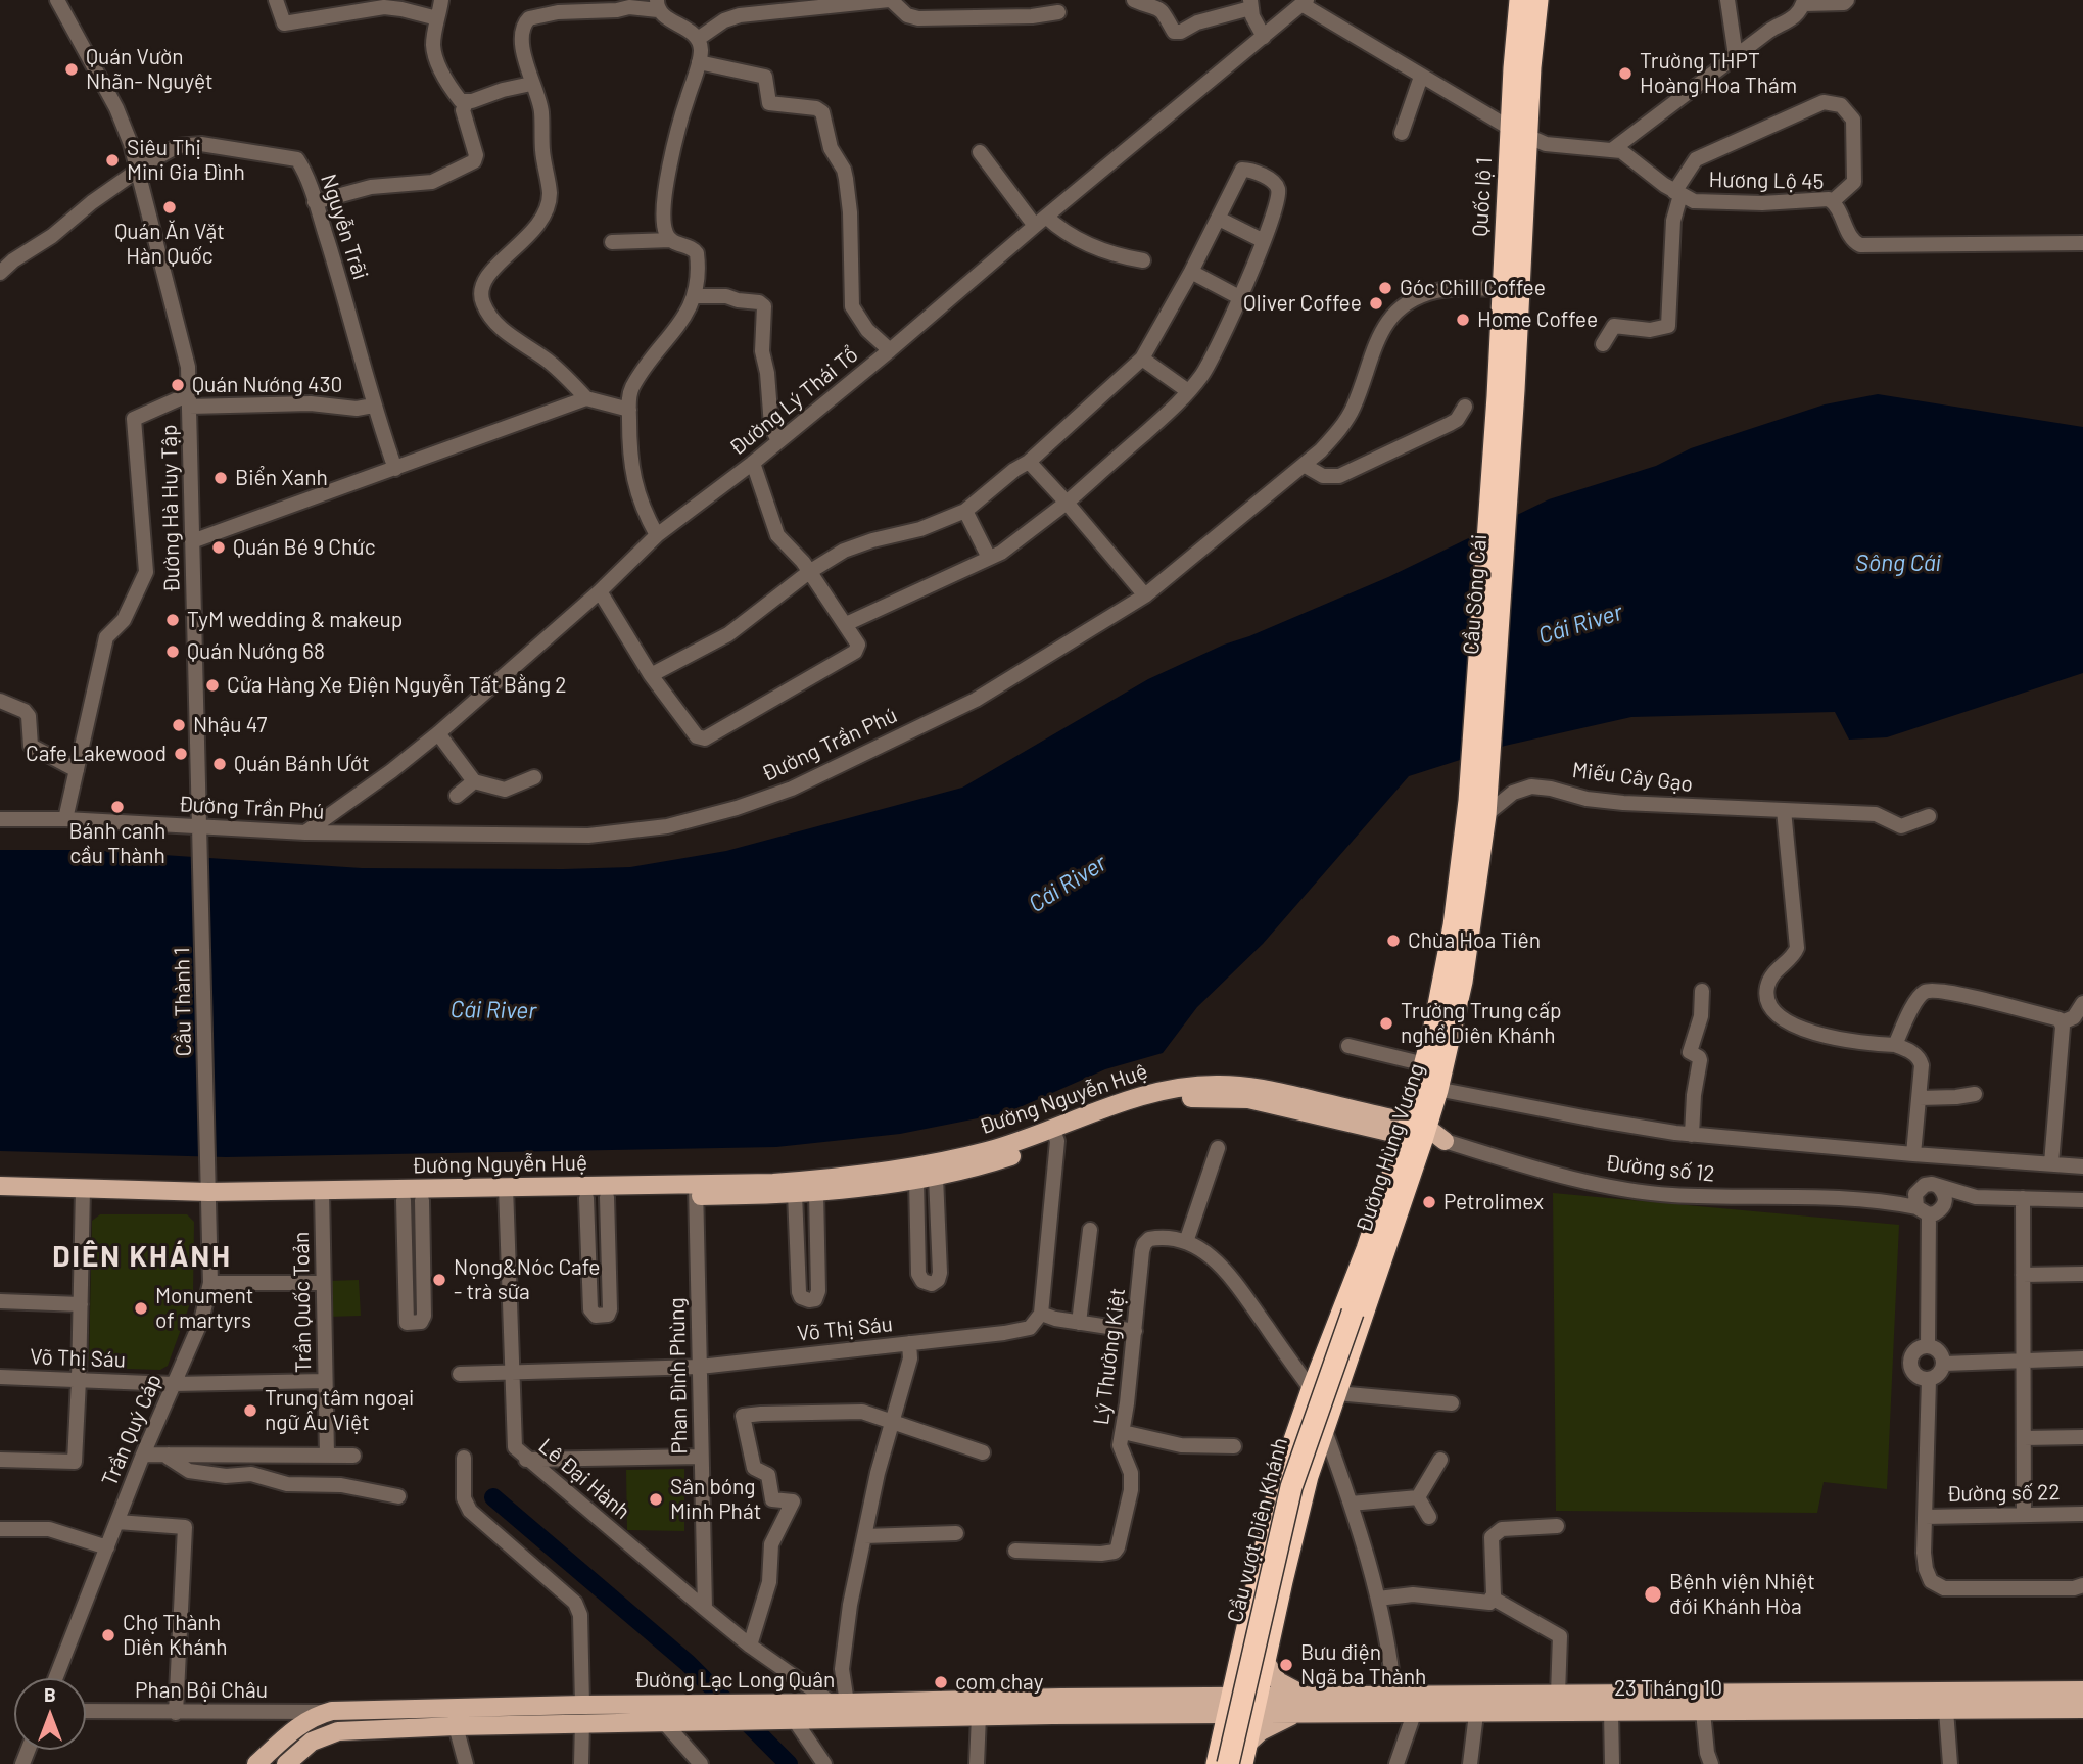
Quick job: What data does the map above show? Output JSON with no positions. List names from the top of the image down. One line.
{"streets":{"highway":["Quốc lộ 1","Cầu Sông Cái","Đường Hùng Vương","Cầu vượt Diên Khánh"],"main road":["Đường Nguyễn Huệ","Đường Lạc Long Quân","23 Tháng 10"],"street":["Hương Lộ 45","Nguyễn Trãi","Đường Lý Thái Tổ","Đường Hà Huy Tập","Đường Trần Phú","Miếu Cây Gạo","Cầu Thành 1","Đường số 12","Trần Quốc Toản","Võ Thị Sáu","Lý Thường Kiệt","Phan Đình Phùng","Trần Quý Cáp","Lê Đại Hành","Đường số 22","Phan Bội Châu"]},"crossings":[["Hương Lộ 45","Quốc lộ 1"],["Hương Lộ 45","Đường Lý Thái Tổ"],["Quốc lộ 1","Cầu Sông Cái"],["Quốc lộ 1","Đường Trần Phú"],["Nguyễn Trãi","Đường Hà Huy Tập"],["Đường Lý Thái Tổ","Đường Trần Phú"],["Đường Hà Huy Tập","Đường Trần Phú"],["Đường Hà Huy Tập","Cầu Thành 1"],["Cầu Sông Cái","Miếu Cây Gạo"],["Cầu Sông Cái","Đường Hùng Vương"],["Đường Trần Phú","Cầu Thành 1"],["Miếu Cây Gạo","Đường Hùng Vương"],["Cầu Thành 1","Đường Nguyễn Huệ"],["Cầu Thành 1","Trần Quý Cáp"],["Đường Nguyễn Huệ","Đường Hùng Vương"],["Đường Nguyễn Huệ","Đường số 12"],["Đường Nguyễn Huệ","Trần Quốc Toản"],["Đường Nguyễn Huệ","Phan Đình Phùng"],["Đường Nguyễn Huệ","Trần Quý Cáp"],["Đường Nguyễn Huệ","Lê Đại Hành"],["Đường Hùng Vương","Đường số 12"],["Đường Hùng Vương","Cầu vượt Diên Khánh"],["Trần Quốc Toản","Võ Thị Sáu"],["Võ Thị Sáu","Phan Đình Phùng"],["Võ Thị Sáu","Trần Quý Cáp"],["Võ Thị Sáu","Lê Đại Hành"],["Phan Đình Phùng","Lê Đại Hành"],["Lê Đại Hành","Đường Lạc Long Quân"],["Đường Lạc Long Quân","Phan Bội Châu"]],"districts":["DIÊN KHÁNH"],"water":["Sông Cái","Cái River"],"places":["Quán Vườn Nhãn- Nguyệt","Trường THPT Hoàng Hoa Thám","Siêu Thị Mini Gia Đình","Quán Ăn Vặt Hàn Quốc","Góc Chill Coffee","Oliver Coffee","Home Coffee","Quán Nướng 430","Biển Xanh","Quán Bé 9 Chức","TyM wedding & makeup","Quán Nướng 68","Cửa Hàng Xe Điện Nguyễn Tất Bằng 2","Nhậu 47","Cafe Lakewood","Quán Bánh Ướt","Bánh canh cầu Thành","Chùa Hoa Tiên","Trường Trung cấp nghề Diên Khánh","Petrolimex","Nọng&Nóc Cafe - trà sữa","Monument of martyrs","Trung tâm ngoại ngữ Âu Việt","Sân bóng Minh Phát","Bệnh viện Nhiệt đới Khánh Hòa","Chợ Thành Diên Khánh","Bưu điện Ngã ba Thành","com chay"],"north":"top"}
